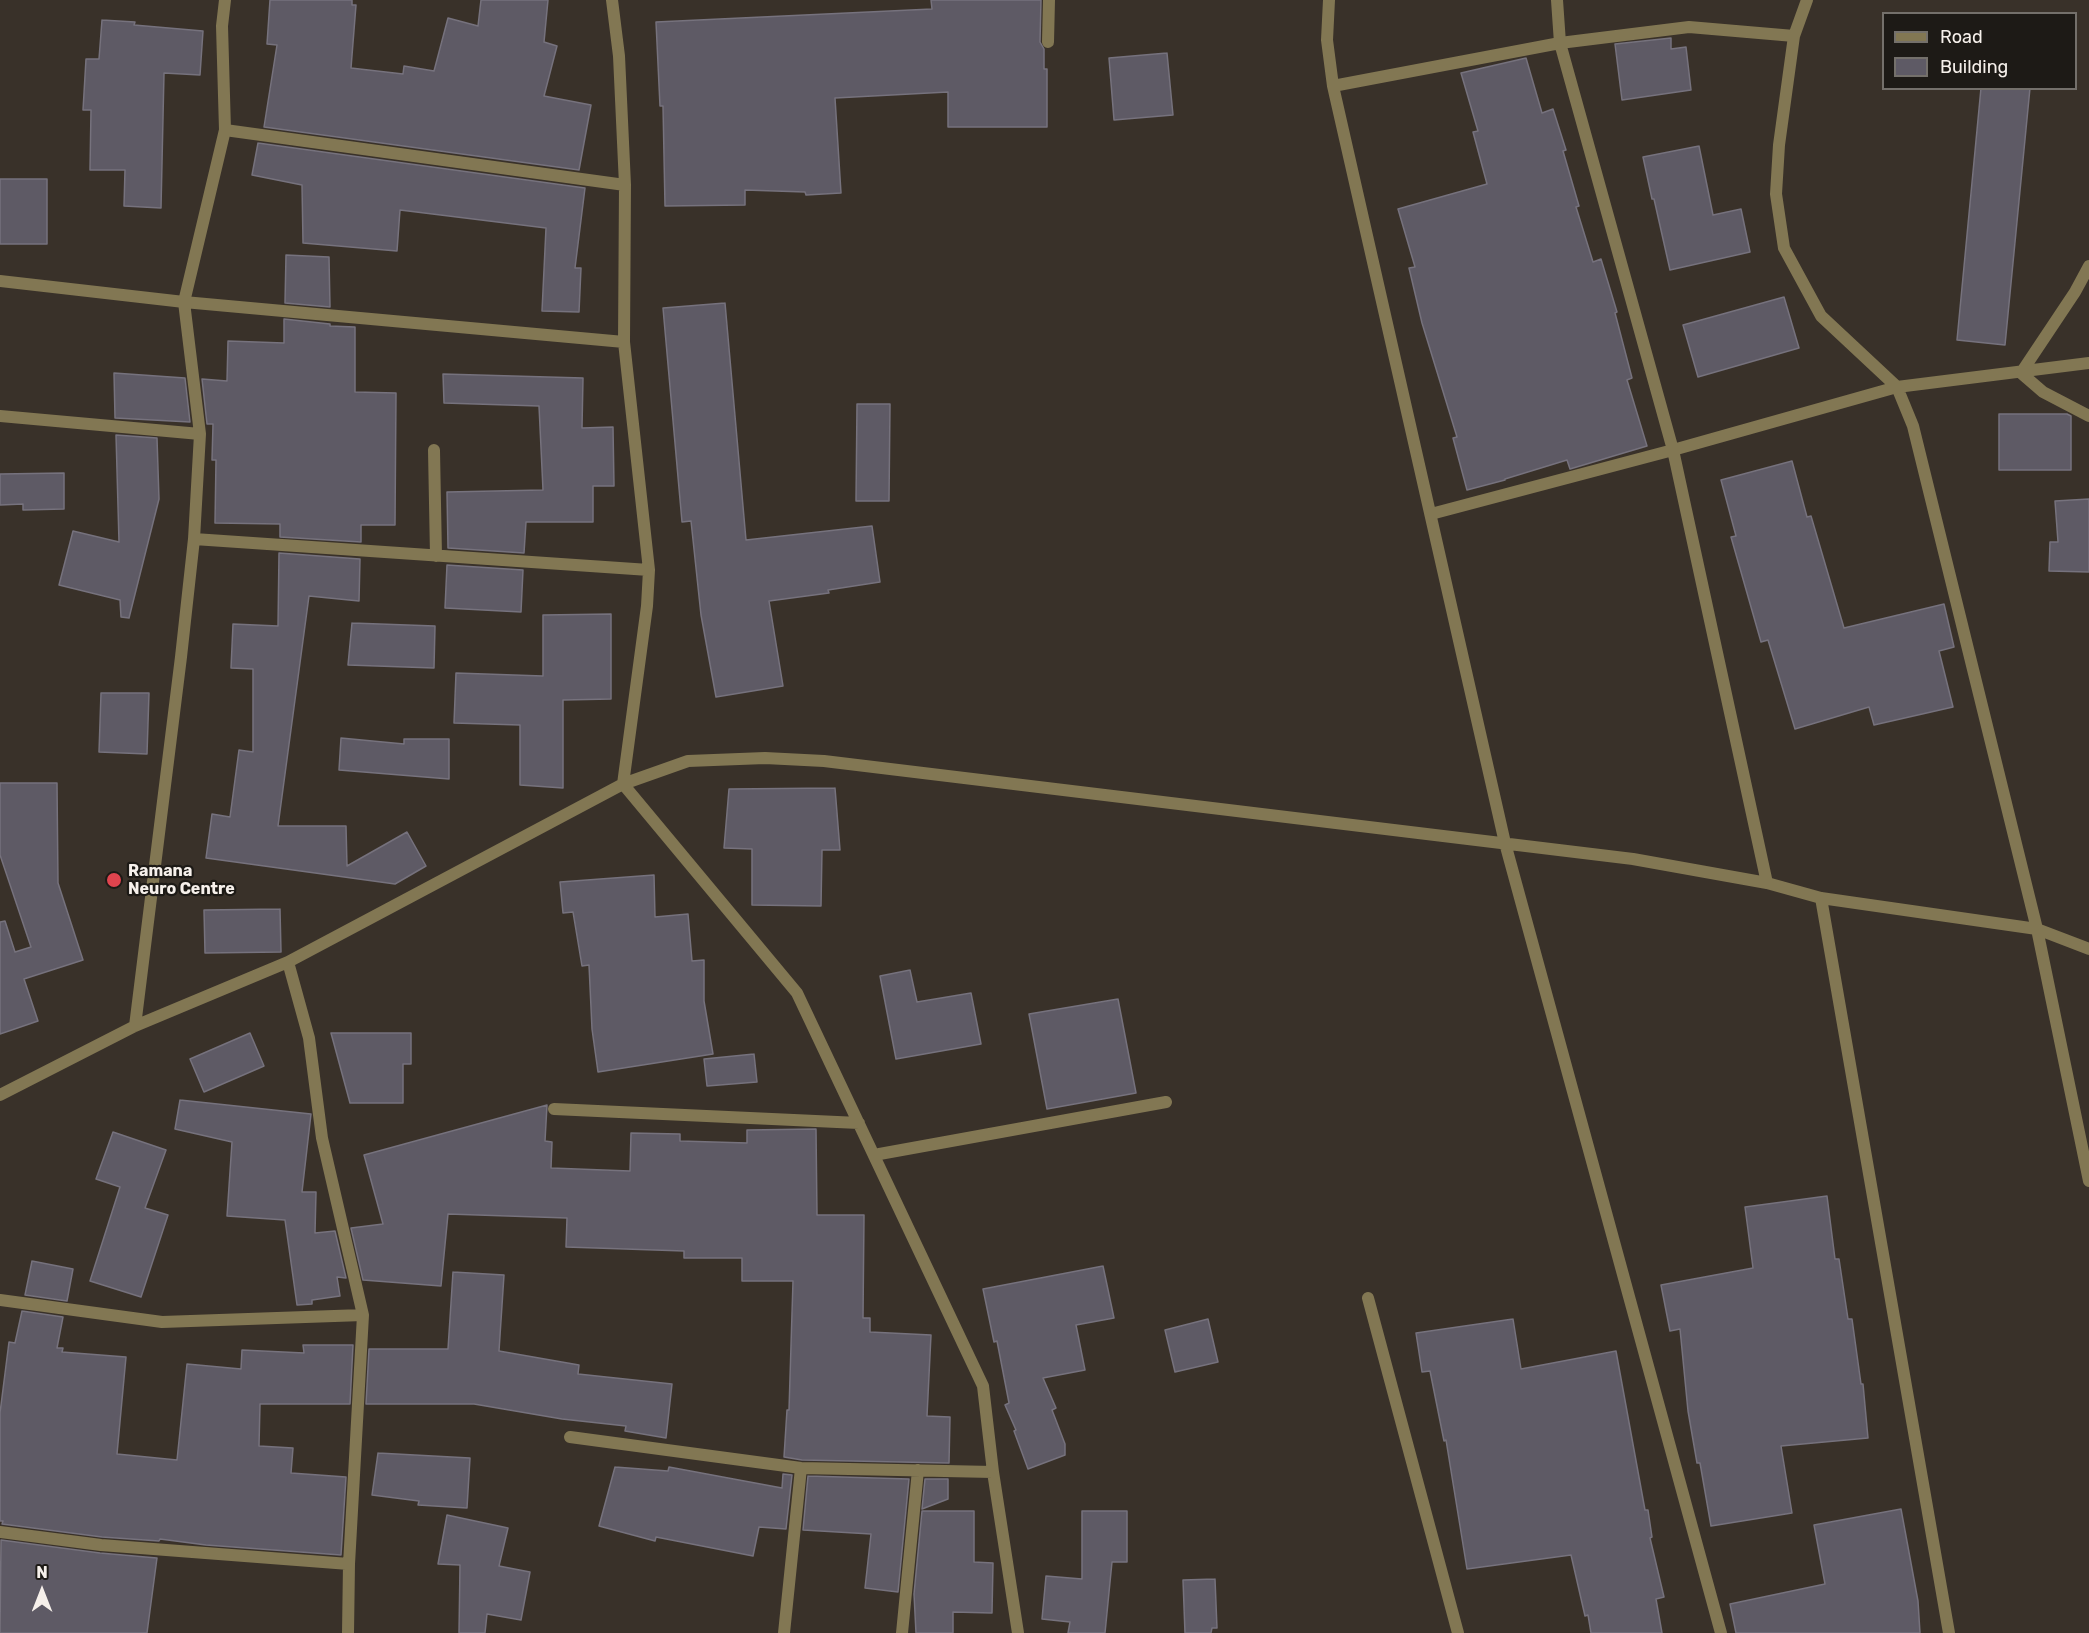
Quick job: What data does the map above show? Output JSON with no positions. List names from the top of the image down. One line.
{"places":["Ramana Neuro Centre"],"legend":["Road","Building"],"north":"top"}
